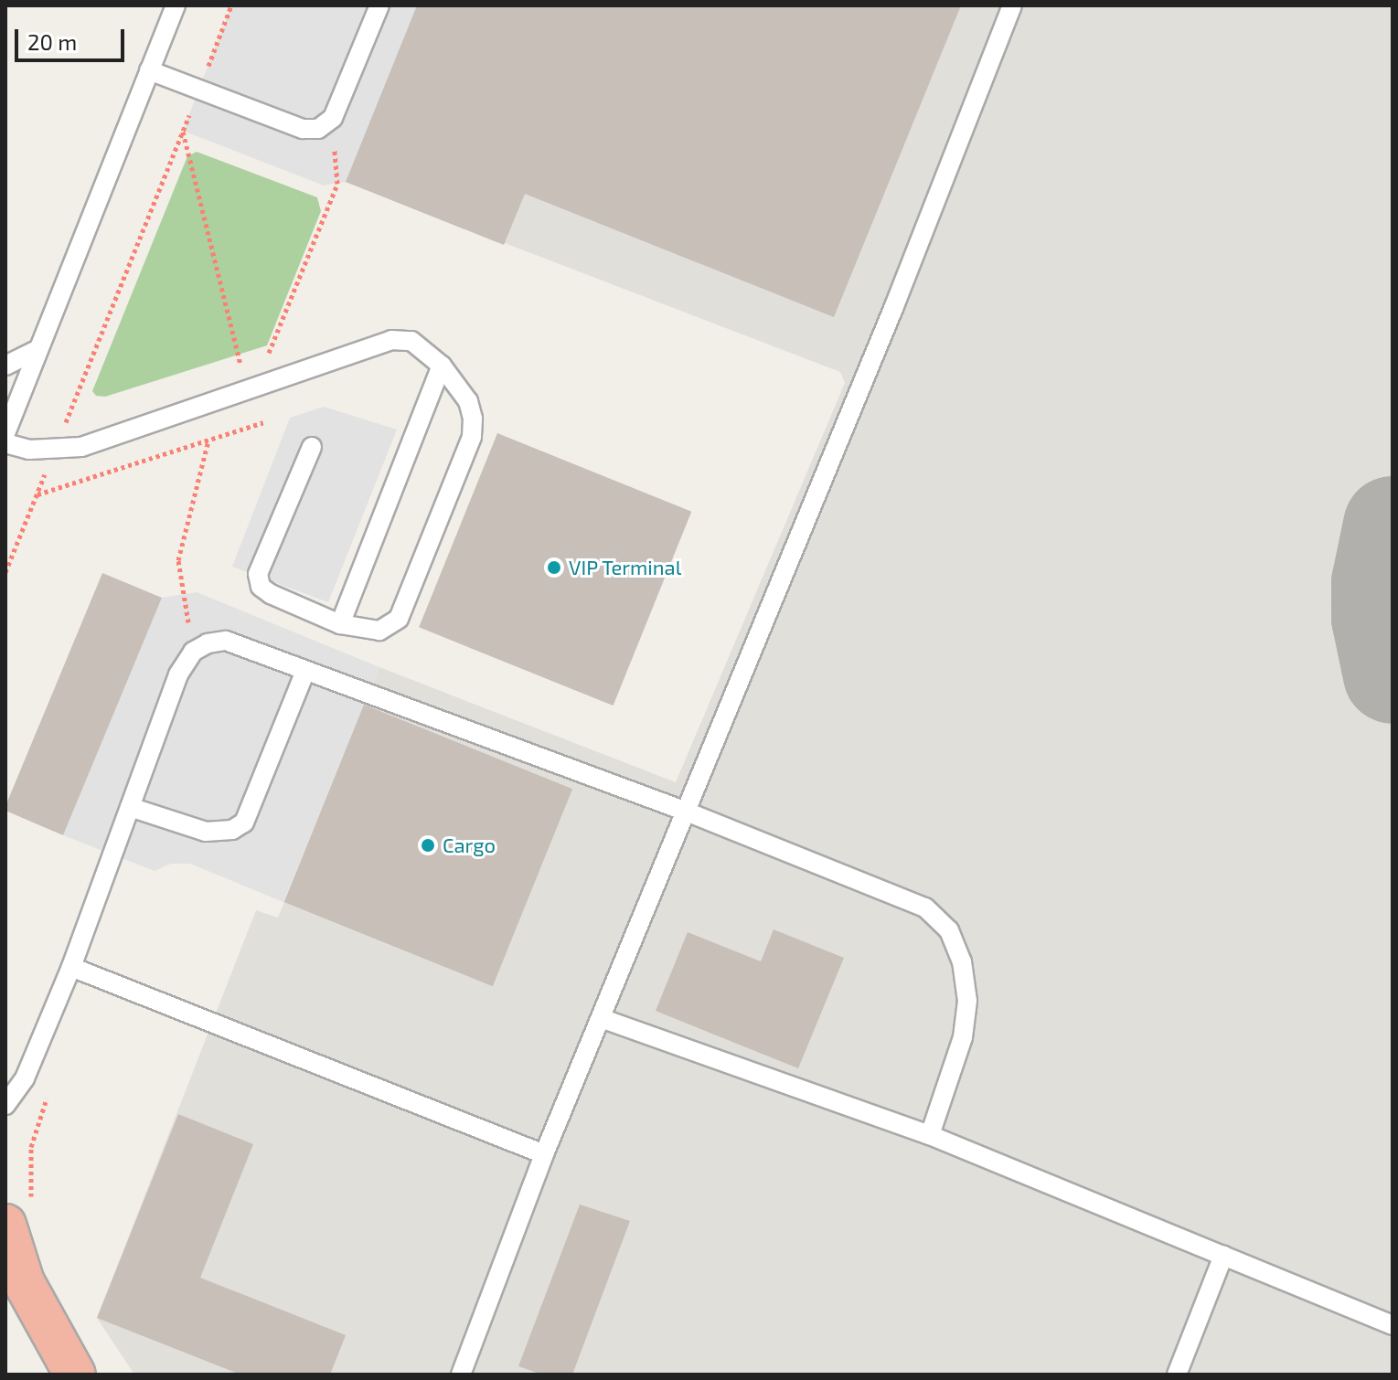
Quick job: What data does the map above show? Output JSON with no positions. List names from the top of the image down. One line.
{"places":["VIP Terminal","Cargo"],"scale_bar":"20 m"}
